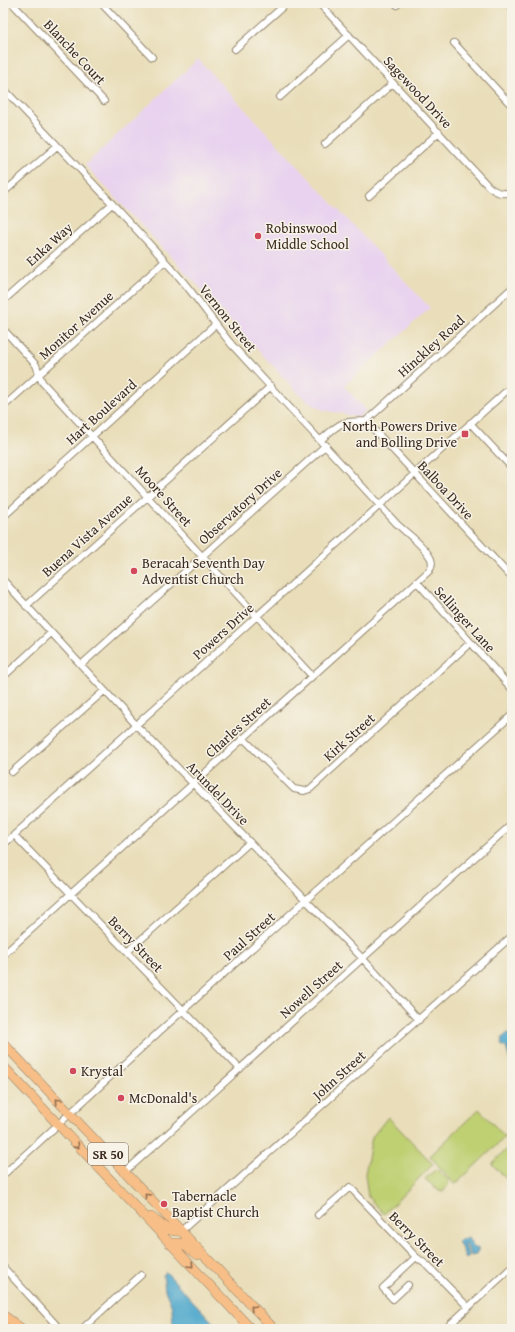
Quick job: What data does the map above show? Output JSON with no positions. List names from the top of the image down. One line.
{"streets":{"highway":["SR 50"],"street":["Blanche Court","Sagewood Drive","Enka Way","Vernon Street","Monitor Avenue","Hinckley Road","Hart Boulevard","Balboa Drive","Moore Street","Observatory Drive","Buena Vista Avenue","Sellinger Lane","Powers Drive","Charles Street","Kirk Street","Arundel Drive","Paul Street","Berry Street","Nowell Street","John Street"]},"crossings":[["Enka Way","Vernon Street"],["Vernon Street","Monitor Avenue"],["Vernon Street","Hart Boulevard"],["Vernon Street","Observatory Drive"],["Vernon Street","Buena Vista Avenue"],["Vernon Street","Powers Drive"],["Vernon Street","Charles Street"],["Monitor Avenue","Moore Street"],["Hinckley Road","Balboa Drive"],["Hart Boulevard","Moore Street"],["Balboa Drive","Powers Drive"],["Moore Street","Observatory Drive"],["Moore Street","Buena Vista Avenue"],["Moore Street","Powers Drive"],["Moore Street","Charles Street"],["Observatory Drive","Arundel Drive"],["Buena Vista Avenue","Arundel Drive"],["Sellinger Lane","Charles Street"],["Sellinger Lane","Kirk Street"],["Powers Drive","Arundel Drive"],["Powers Drive","Berry Street"],["Charles Street","Kirk Street"],["Charles Street","Arundel Drive"],["Charles Street","Berry Street"],["Arundel Drive","Paul Street"],["Arundel Drive","Nowell Street"],["Arundel Drive","John Street"],["Paul Street","Berry Street"],["Paul Street","SR 50"],["Berry Street","Nowell Street"],["Nowell Street","SR 50"],["John Street","SR 50"]],"places":{"other":["Robinswood Middle School","Beracah Seventh Day Adventist Church","Krystal","McDonald's","Tabernacle Baptist Church"],"transit":["North Powers Drive and Bolling Drive"]}}
